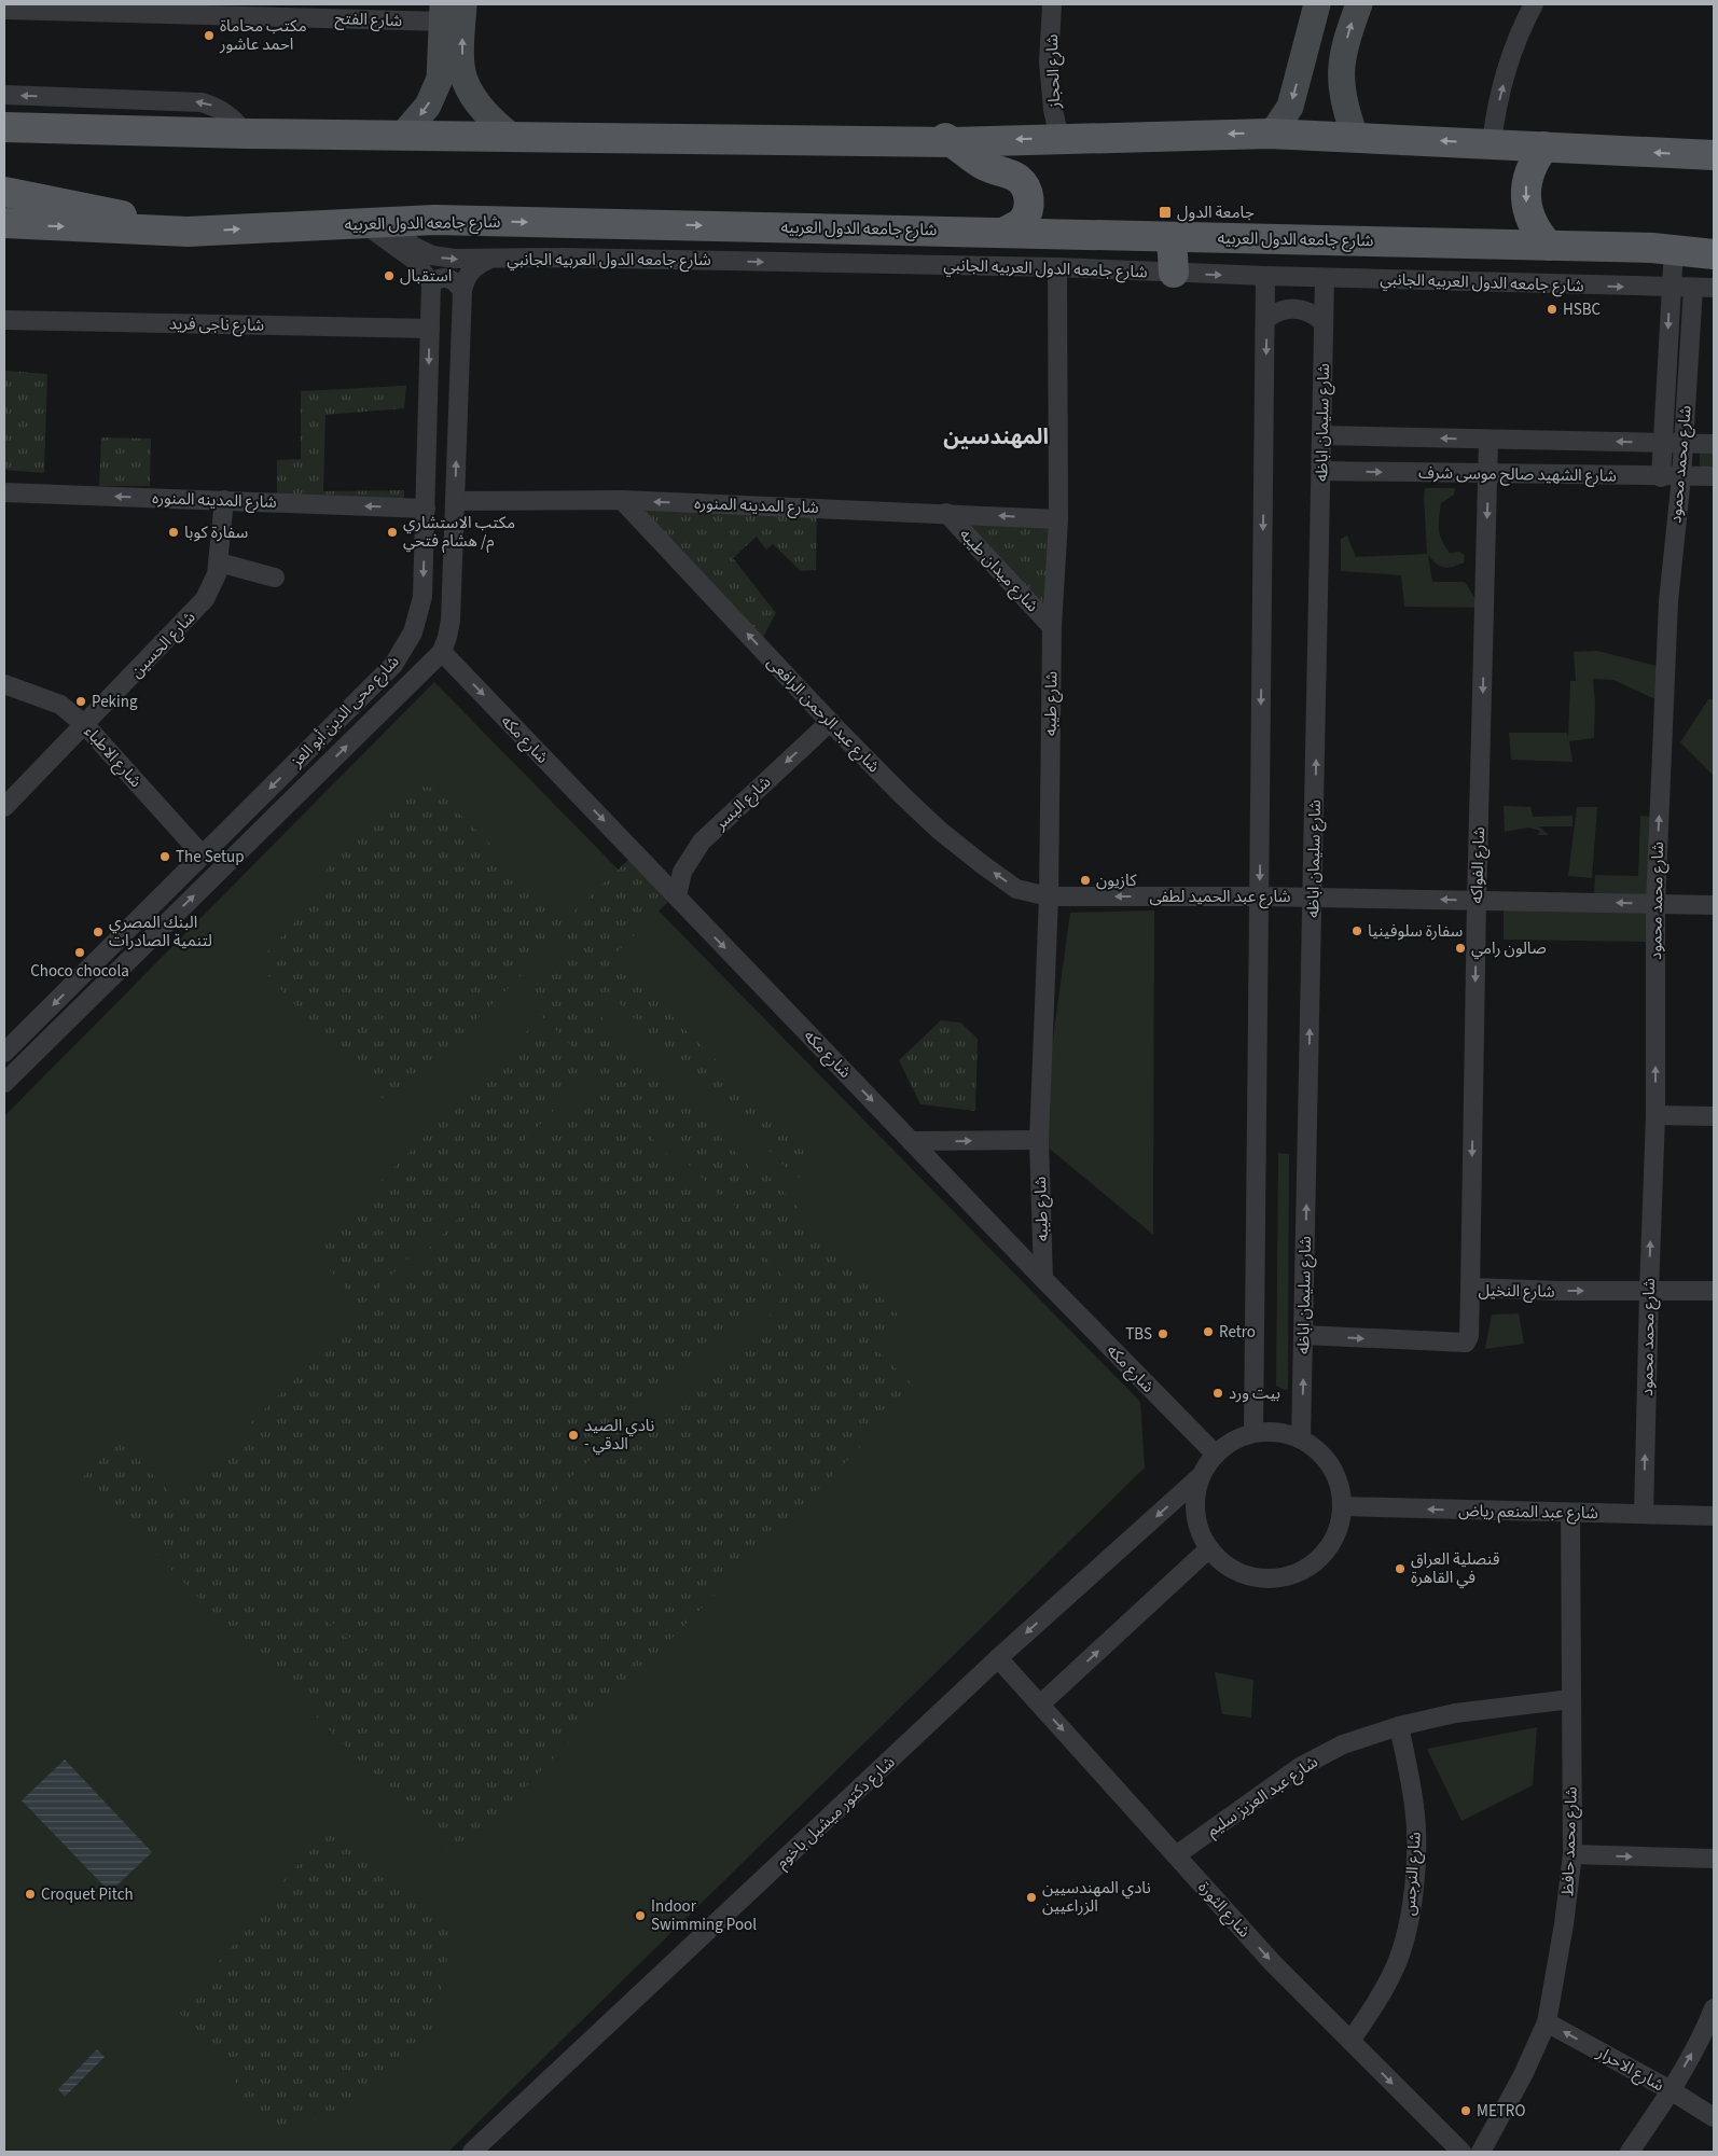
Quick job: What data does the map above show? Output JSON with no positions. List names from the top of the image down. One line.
{"streets":{"main road":["شارع جامعه الدول العربيه"],"street":["شارع الفتح","شارع الحجاز","شارع جامعه الدول العربيه الجانبي","شارع ناجى فريد","شارع سليمان اباظه","شارع محمد محمود","شارع الشهيد صالح موسى شرف","شارع المدينه المنوره","شارع ميدان طيبه","شارع الحسين","شارع طيبه","شارع محى الدين أبو العز","شارع عبد الرحمن الرافعى","شارع مكه","شارع الاطباء","شارع اليسر","شارع الفواكه","شارع عبد الحميد لطفى","شارع النخيل","شارع عبد المنعم رياض","شارع عبد العزيز سليم","شارع دكتور ميشيل باخوم","شارع محمد حافظ","شارع النرجس","شارع الثورة","شارع الاحرار"]},"crossings":[["شارع جامعه الدول العربيه","شارع جامعه الدول العربيه الجانبي"],["شارع جامعه الدول العربيه","شارع محمد محمود"],["شارع جامعه الدول العربيه الجانبي","شارع سليمان اباظه"],["شارع جامعه الدول العربيه الجانبي","شارع محمد محمود"],["شارع جامعه الدول العربيه الجانبي","شارع طيبه"],["شارع جامعه الدول العربيه الجانبي","شارع محى الدين أبو العز"],["شارع ناجى فريد","شارع محى الدين أبو العز"],["شارع سليمان اباظه","شارع الشهيد صالح موسى شرف"],["شارع سليمان اباظه","شارع مكه"],["شارع سليمان اباظه","شارع عبد الحميد لطفى"],["شارع سليمان اباظه","شارع النخيل"],["شارع سليمان اباظه","شارع عبد المنعم رياض"],["شارع سليمان اباظه","شارع دكتور ميشيل باخوم"],["شارع محمد محمود","شارع الشهيد صالح موسى شرف"],["شارع محمد محمود","شارع عبد الحميد لطفى"],["شارع محمد محمود","شارع النخيل"],["شارع محمد محمود","شارع عبد المنعم رياض"],["شارع الشهيد صالح موسى شرف","شارع الفواكه"],["شارع المدينه المنوره","شارع ميدان طيبه"],["شارع المدينه المنوره","شارع الحسين"],["شارع المدينه المنوره","شارع طيبه"],["شارع المدينه المنوره","شارع محى الدين أبو العز"],["شارع المدينه المنوره","شارع عبد الرحمن الرافعى"],["شارع ميدان طيبه","شارع طيبه"],["شارع الحسين","شارع الاطباء"],["شارع طيبه","شارع عبد الرحمن الرافعى"],["شارع طيبه","شارع مكه"],["شارع طيبه","شارع عبد الحميد لطفى"],["شارع محى الدين أبو العز","شارع مكه"],["شارع محى الدين أبو العز","شارع الاطباء"],["شارع عبد الرحمن الرافعى","شارع اليسر"],["شارع عبد الرحمن الرافعى","شارع عبد الحميد لطفى"],["شارع مكه","شارع اليسر"],["شارع مكه","شارع عبد المنعم رياض"],["شارع مكه","شارع دكتور ميشيل باخوم"],["شارع الفواكه","شارع عبد الحميد لطفى"],["شارع الفواكه","شارع النخيل"],["شارع عبد المنعم رياض","شارع دكتور ميشيل باخوم"],["شارع عبد المنعم رياض","شارع محمد حافظ"],["شارع عبد العزيز سليم","شارع محمد حافظ"],["شارع عبد العزيز سليم","شارع النرجس"],["شارع عبد العزيز سليم","شارع الثورة"],["شارع دكتور ميشيل باخوم","شارع الثورة"],["شارع محمد حافظ","شارع الاحرار"],["شارع النرجس","شارع الثورة"]],"one_way":["شارع جامعه الدول العربيه الجانبي","شارع المدينه المنوره","شارع عبد الرحمن الرافعى","شارع مكه","شارع اليسر","شارع الفواكه","شارع عبد الحميد لطفى","شارع النخيل","شارع عبد المنعم رياض","شارع الثورة","شارع الاحرار"],"districts":["المهندسين"],"places":{"other":["مكتب محاماة احمد عاشور","استقبال","HSBC","سفارة كوبا","مكتب الاستشاري م/ هشام فتحي","Peking","The Setup","كازيون","سفارة سلوفينيا","البنك المصري لتنمية الصادرات","صالون رامي","Choco chocola","Retro","TBS","بيت ورد","نادي الصيد - الدقي","قنصلية العراق في القاهرة","Croquet Pitch","نادي المهندسيين الزراعيين","Indoor Swimming Pool","METRO"],"transit":["جامعة الدول"]}}
